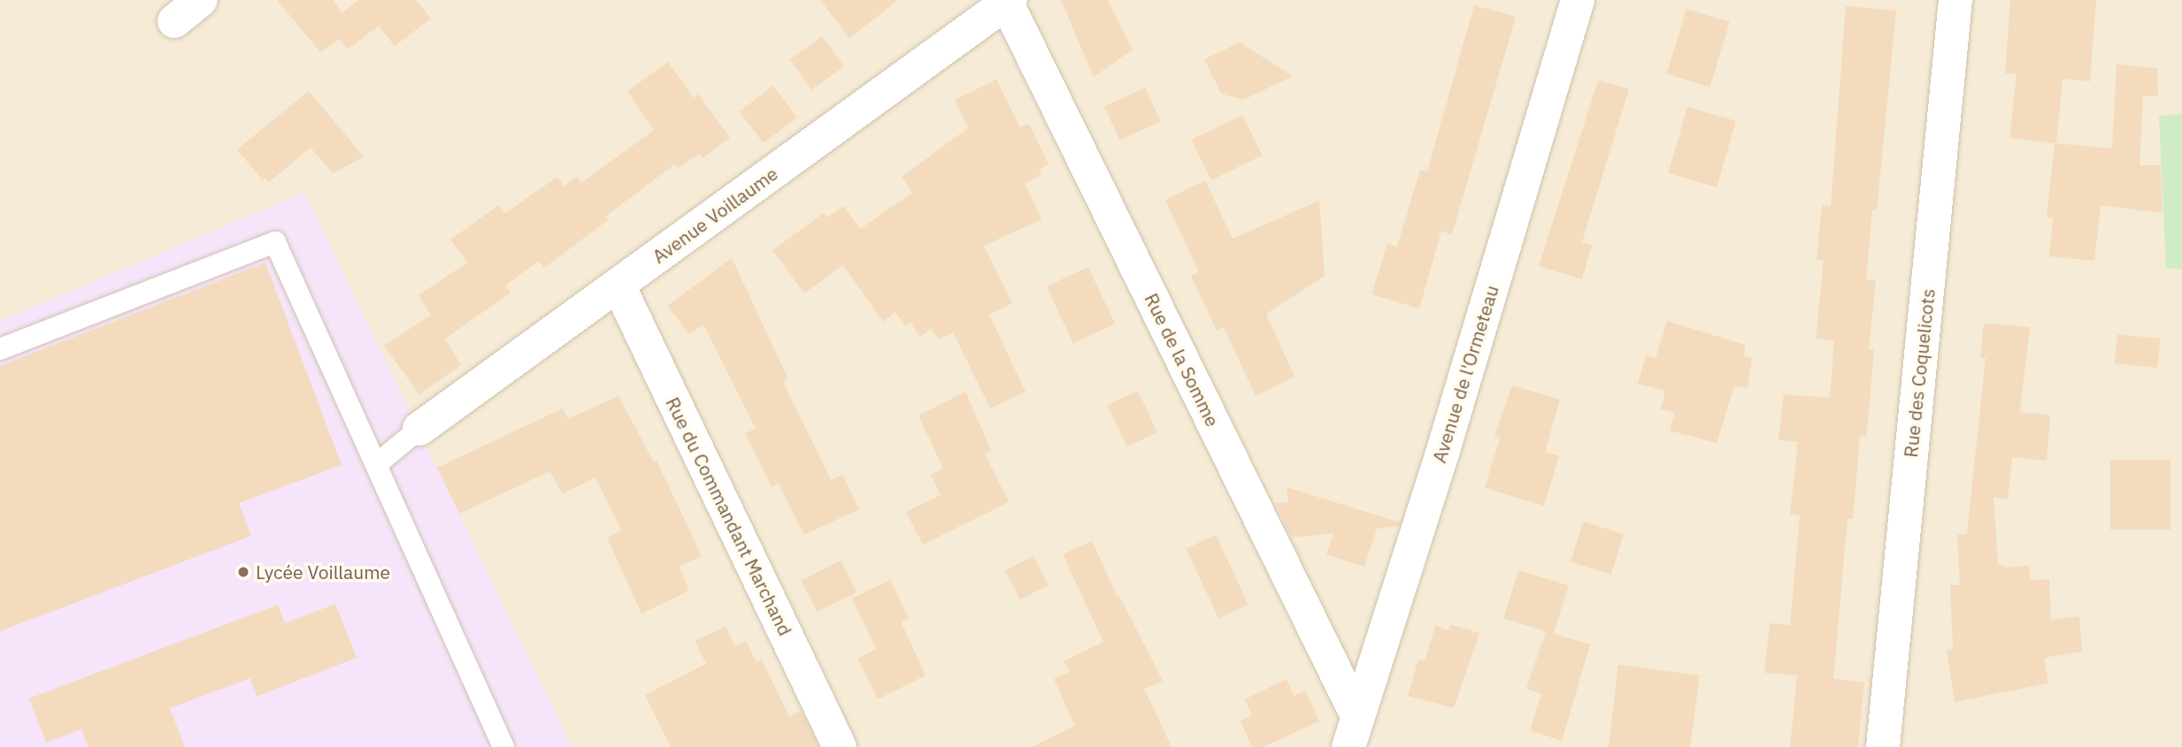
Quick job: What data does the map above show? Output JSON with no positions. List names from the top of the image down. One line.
{"streets":{"street":["Avenue Voillaume","Rue de la Somme","Rue des Coquelicots","Avenue de l'Ormeteau","Rue du Commandant Marchand"]},"crossings":[["Avenue Voillaume","Rue de la Somme"],["Avenue Voillaume","Rue du Commandant Marchand"],["Rue de la Somme","Avenue de l'Ormeteau"]],"places":["Lycée Voillaume"]}
